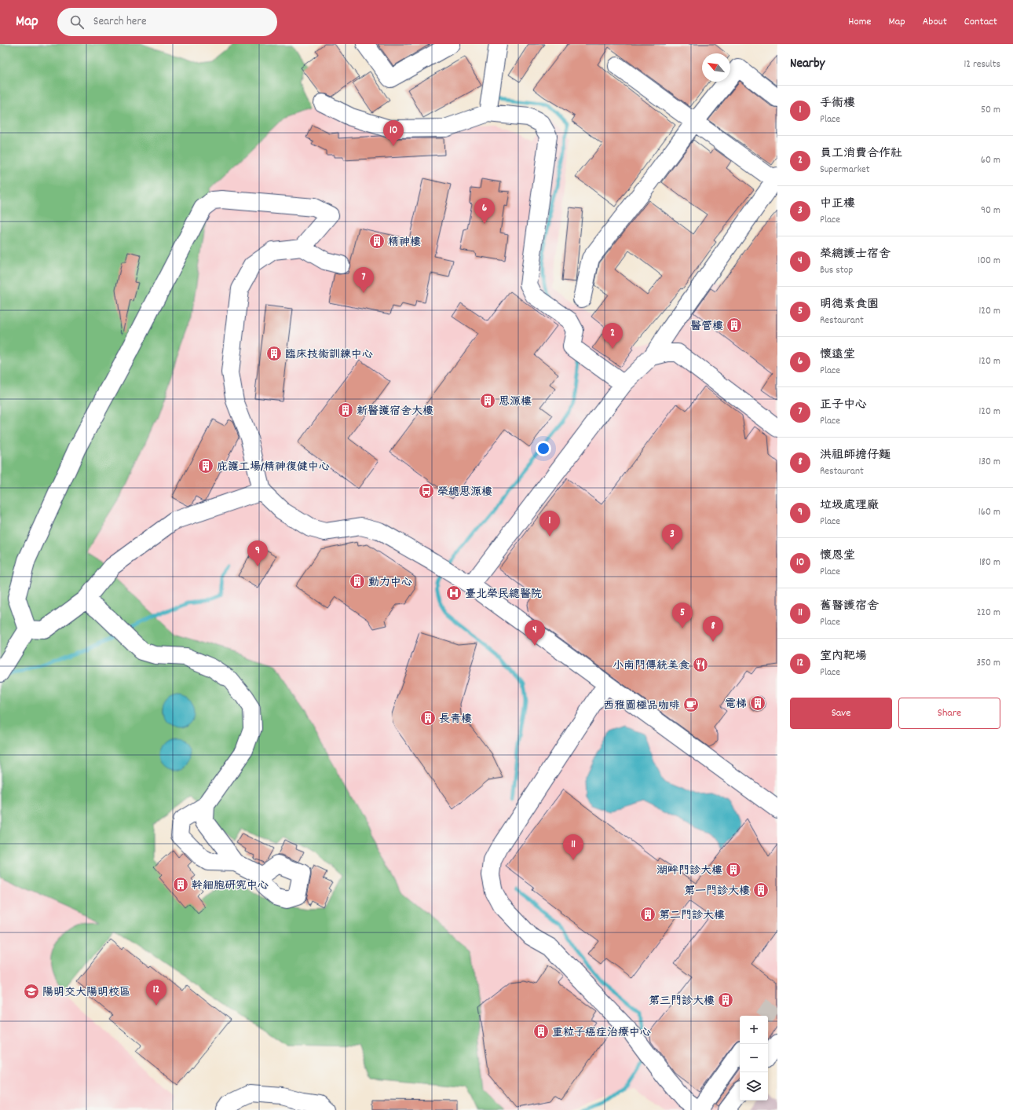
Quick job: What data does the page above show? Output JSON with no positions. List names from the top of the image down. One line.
{"places":{"building":["精神樓","醫管樓","臨床技術訓練中心","思源樓","新醫護宿舍大樓","庇護工場/精神復健中心","動力中心","電梯","長青樓","湖畔門診大樓","幹細胞研究中心","第一門診大樓","第二門診大樓","第三門診大樓","重粒子癌症治療中心"],"bus stop":["榮總思源樓"],"hospital":["臺北榮民總醫院"],"restaurant":["小南門傳統美食"],"cafe":["西雅圖極品咖啡"],"school or university":["陽明交大陽明校區"]},"north":"top left","page":{"header":"Map","search":"Search here","nav":["Home","Map","About","Contact"],"heading":["Nearby","12 results"],"list":[{"mark":"1","name":"手術樓","note":"Place","value":"50 m"},{"mark":"2","name":"員工消費合作社","note":"Supermarket","value":"60 m"},{"mark":"3","name":"中正樓","note":"Place","value":"90 m"},{"mark":"4","name":"榮總護士宿舍","note":"Bus stop","value":"100 m"},{"mark":"5","name":"明德素食園","note":"Restaurant","value":"120 m"},{"mark":"6","name":"懷遠堂","note":"Place","value":"120 m"},{"mark":"7","name":"正子中心","note":"Place","value":"120 m"},{"mark":"8","name":"洪祖師擔仔麵","note":"Restaurant","value":"130 m"},{"mark":"9","name":"垃圾處理廠","note":"Place","value":"160 m"},{"mark":"10","name":"懷恩堂","note":"Place","value":"180 m"},{"mark":"11","name":"舊醫護宿舍","note":"Place","value":"220 m"},{"mark":"12","name":"室內靶場","note":"Place","value":"350 m"}],"pins":["10","6","7","2","1","3","9","5","8","4","11","12"],"buttons":["Save","Share"],"map_buttons":["+","−"]}}
